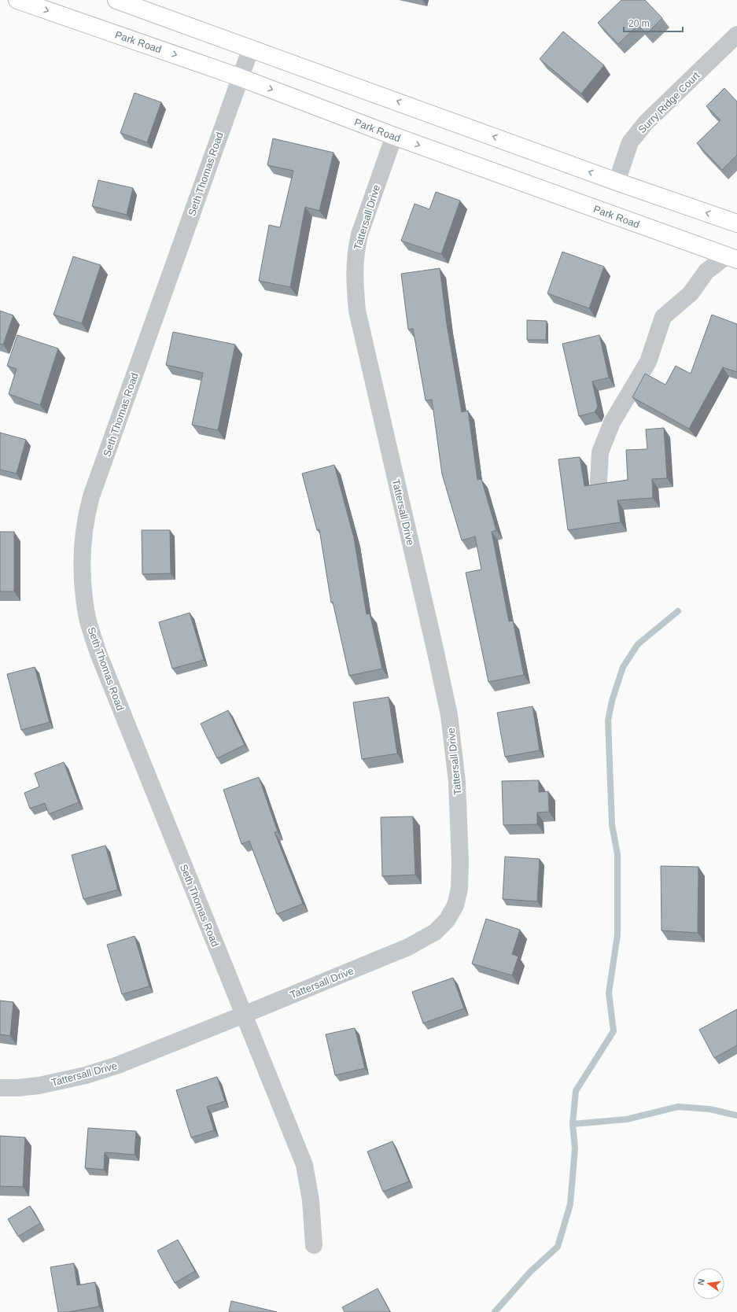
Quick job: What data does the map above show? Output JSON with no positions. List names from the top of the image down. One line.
{"streets":{"main road":["Park Road"],"street":["Surry Ridge Court","Seth Thomas Road","Tattersall Drive"]},"crossings":[["Park Road","Seth Thomas Road"],["Park Road","Tattersall Drive"],["Seth Thomas Road","Tattersall Drive"]],"scale_bar":"20 m","north":"left"}
